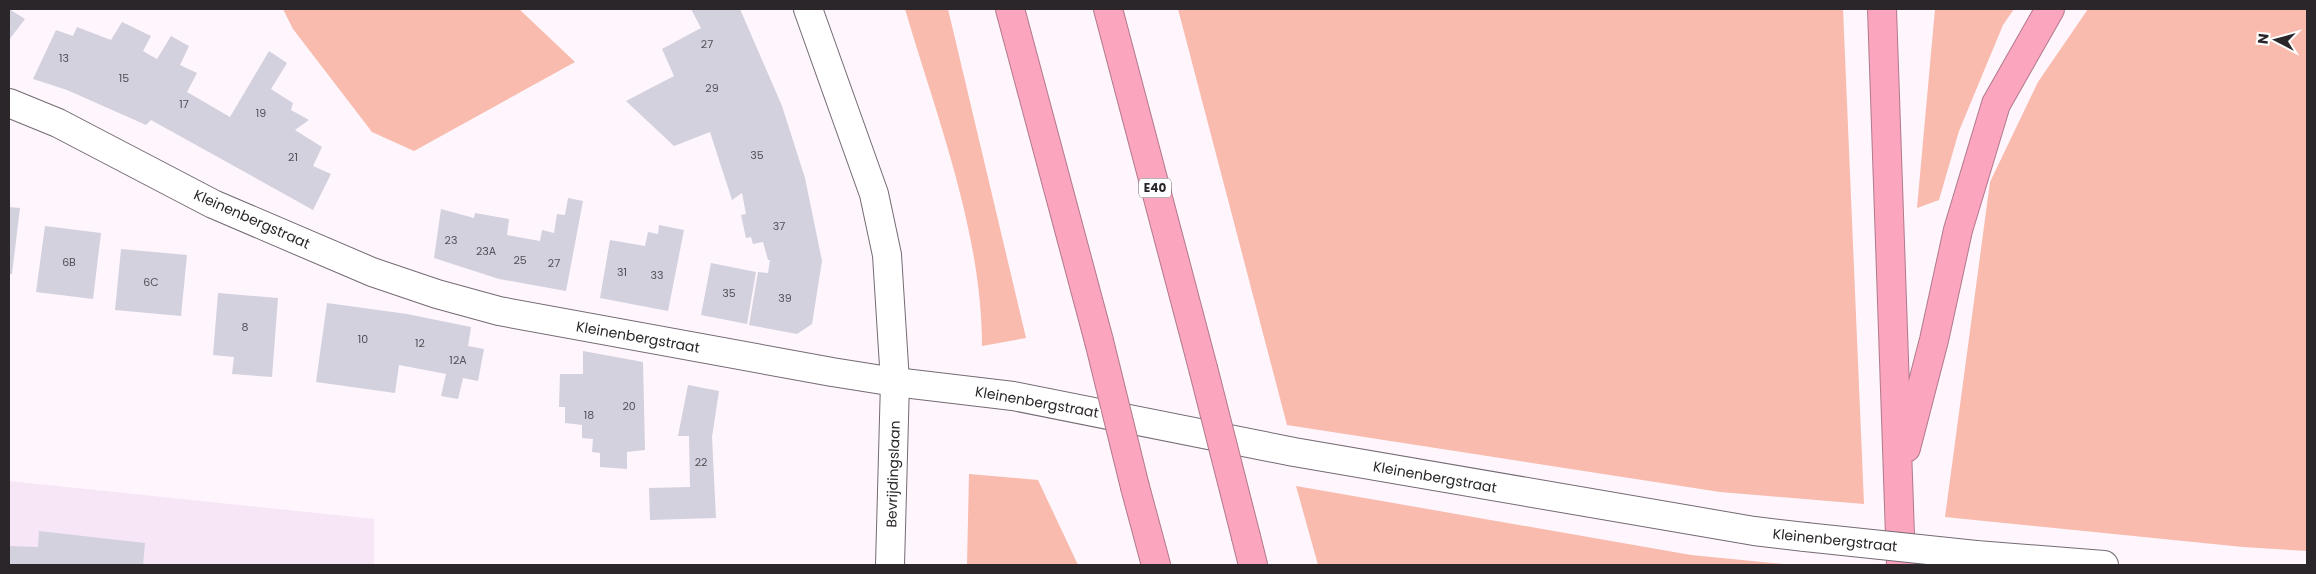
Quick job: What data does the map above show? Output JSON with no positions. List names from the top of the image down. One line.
{"streets":{"highway":["E40"],"street":["Kleinenbergstraat","Bevrijdingslaan"]},"crossings":[["Kleinenbergstraat","Bevrijdingslaan"]],"house_numbers":["27","13","15","29","17","19","35","21","37","23","23A","25","6B","27","31","33","6C","35","39","8","10","12","12A","20","18","22"],"north":"left"}
